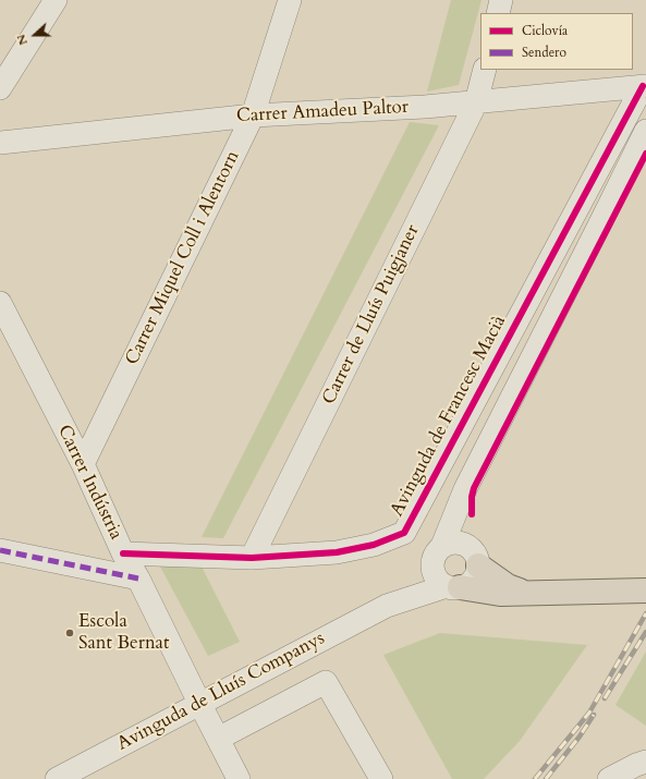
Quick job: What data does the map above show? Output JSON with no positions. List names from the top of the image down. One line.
{"streets":{"street":["Carrer Amadeu Paltor","Carrer Miquel Coll i Alentorn","Carrer de Lluís Puigjaner","Avinguda de Francesc Macià","Carrer Indústria","Avinguda de Lluís Companys"]},"crossings":[["Carrer Amadeu Paltor","Carrer Miquel Coll i Alentorn"],["Carrer Amadeu Paltor","Carrer de Lluís Puigjaner"],["Carrer Amadeu Paltor","Avinguda de Francesc Macià"],["Carrer Miquel Coll i Alentorn","Carrer Indústria"],["Carrer de Lluís Puigjaner","Avinguda de Francesc Macià"],["Avinguda de Francesc Macià","Carrer Indústria"],["Carrer Indústria","Avinguda de Lluís Companys"]],"places":["Escola Sant Bernat"],"legend":["Ciclovía","Sendero"],"north":"left"}
